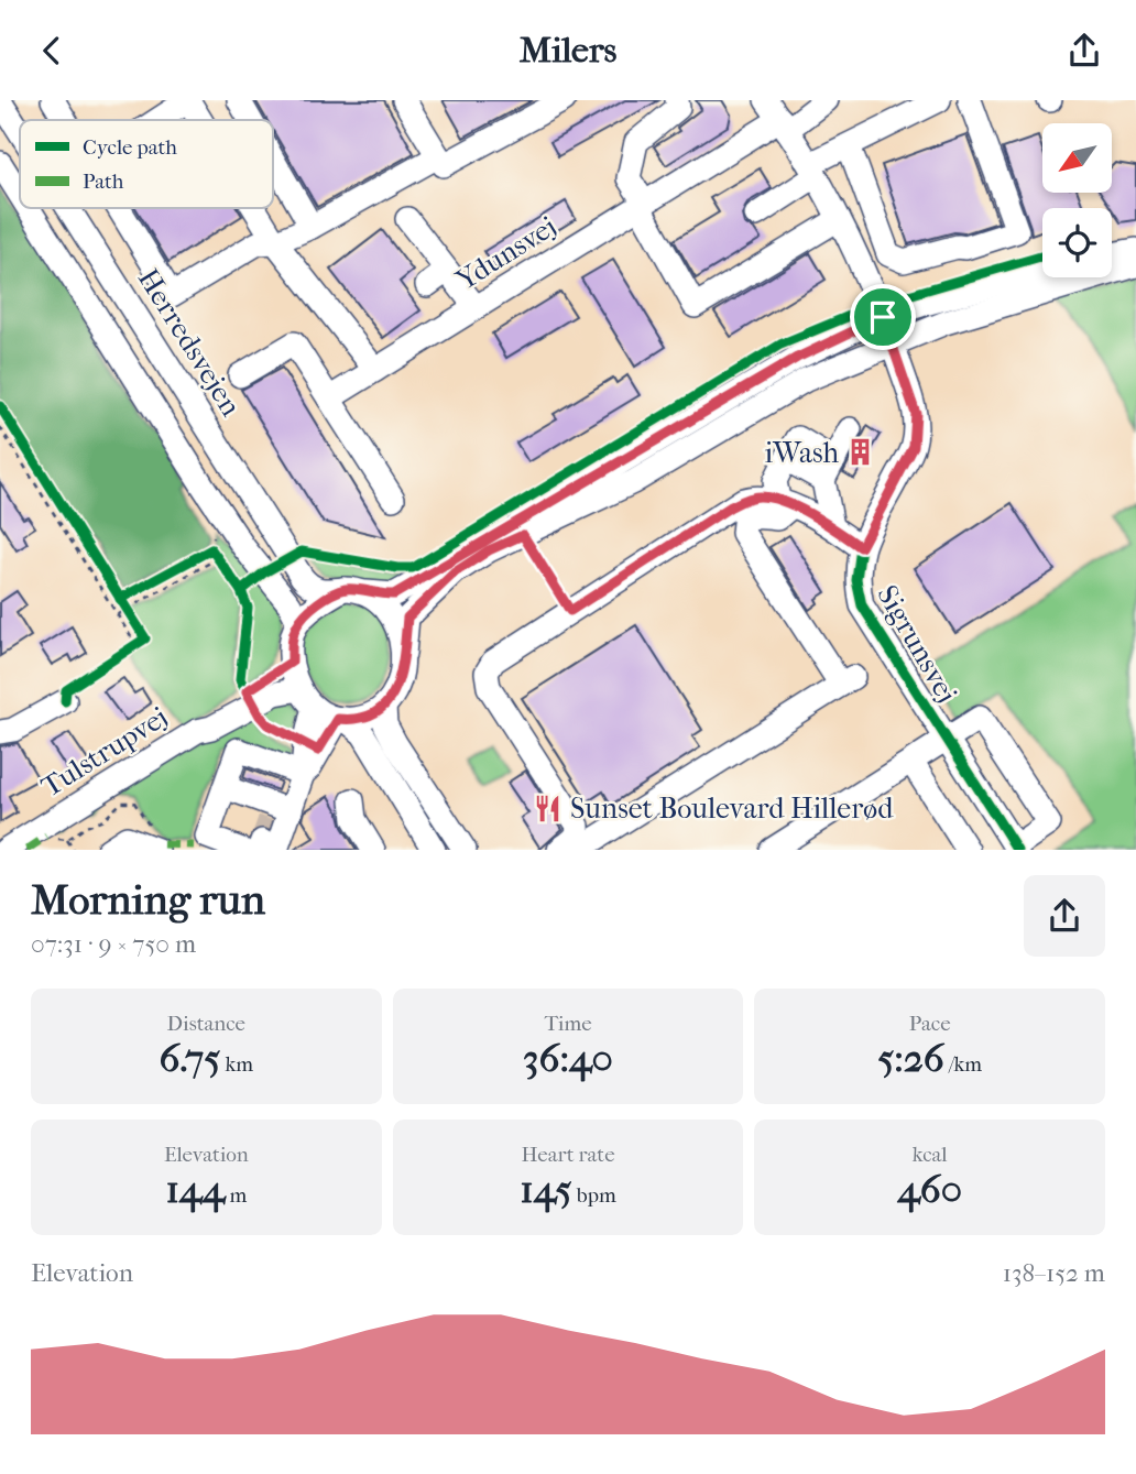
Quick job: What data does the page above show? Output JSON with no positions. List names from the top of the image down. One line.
{"streets":{"street":["Ydunsvej","Herredsvejen","Sigrunsvej","Tulstrupvej"]},"crossings":[["Ydunsvej","Sigrunsvej"],["Herredsvejen","Tulstrupvej"]],"places":{"building":["iWash"],"restaurant":["Sunset Boulevard Hillerød"]},"legend":["Cycle path","Path"],"north":"bottom left","page":{"header":"Milers","heading":["Morning run","07:31 · 9 × 750 m"],"stats":[["Distance","6.75 km"],["Time","36:40"],["Pace","5:26 /km"],["Elevation","144 m"],["Heart rate","145 bpm"],["kcal","460"]],"chart":["Elevation","138–152 m"]}}
